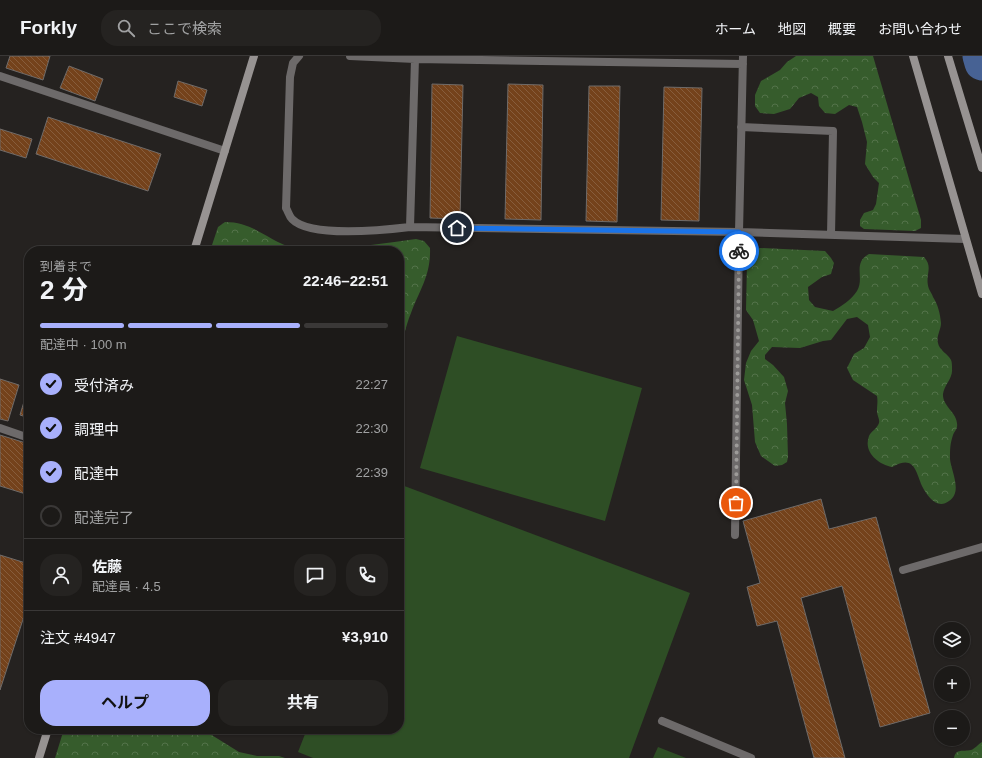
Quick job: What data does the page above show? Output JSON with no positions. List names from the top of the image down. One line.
{"page":{"header":"Forkly","search":"ここで検索","nav":["ホーム","地図","概要","お問い合わせ"],"heading":["2 分","到着まで","22:46–22:51"],"panel":["佐藤","配達員 · 4.5","注文 #4947","¥3,910"],"bar":"配達中 · 100 m","list":[["受付済み","22:27"],["調理中","22:30"],["配達中","22:39"],"配達完了"],"map_buttons":["+","−"],"buttons":["ヘルプ","共有"]}}
